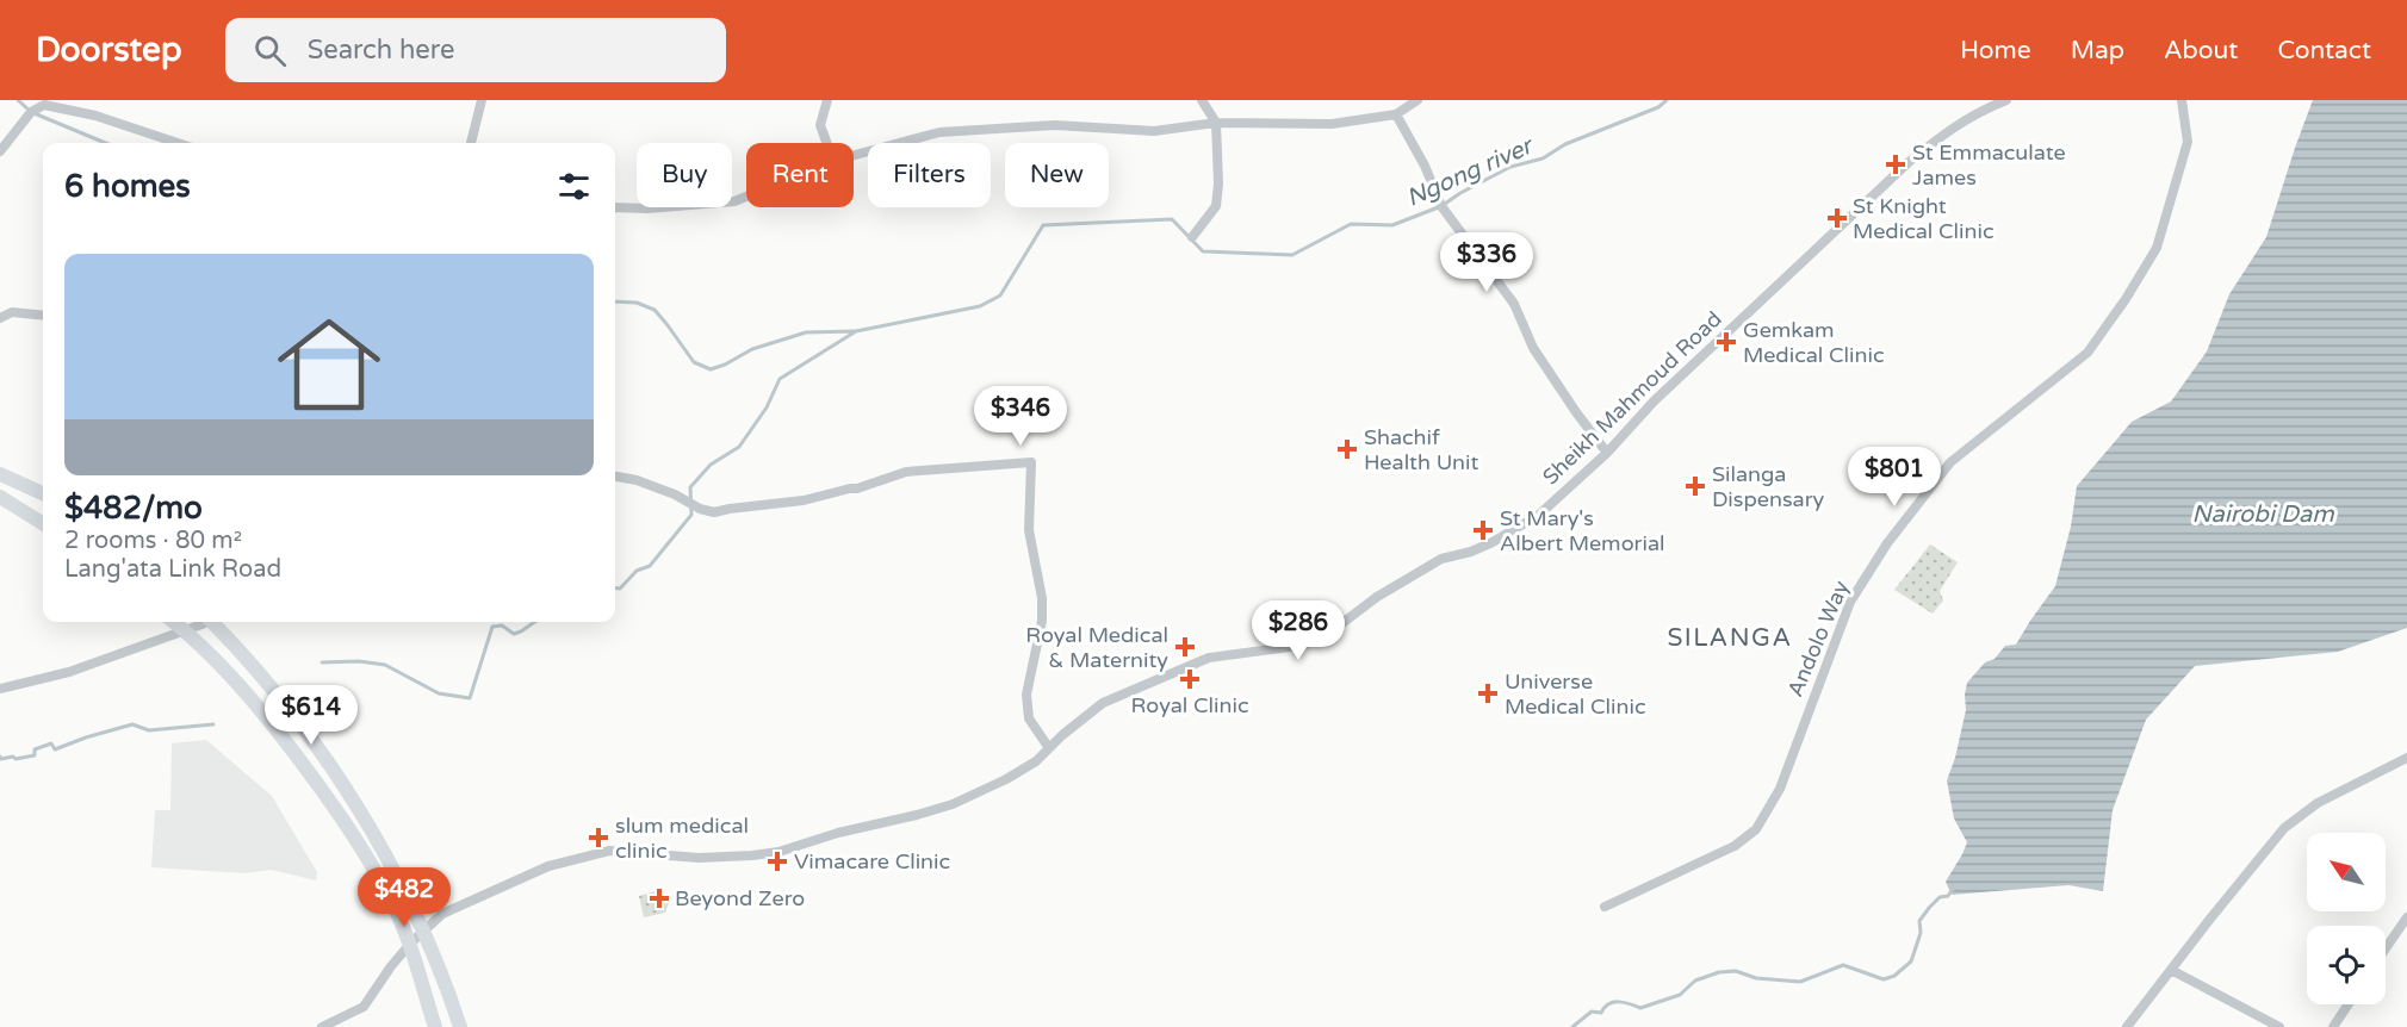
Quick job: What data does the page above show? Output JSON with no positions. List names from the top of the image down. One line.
{"streets":{"street":["Sheikh Mahmoud Road","Andolo Way"]},"districts":["SILANGA"],"water":["Ngong river","Nairobi Dam"],"places":{"health":["St Emmaculate James","St Knight Medical Clinic","Gemkam Medical Clinic","Shachif Health Unit","Silanga Dispensary","St Mary's Albert Memorial","Royal Medical & Maternity","Royal Clinic","Universe Medical Clinic","slum medical clinic","Vimacare Clinic","Beyond Zero"]},"north":"top left","page":{"header":"Doorstep","search":"Search here","nav":["Home","Map","About","Contact"],"chip":["Buy","Rent","Filters","New"],"heading":"6 homes","list":[{"name":"$482/mo","note":"2 rooms · 80 m² · Lang'ata Link Road"}],"price":["$336","$346","$801","$286","$614","$482"]}}
